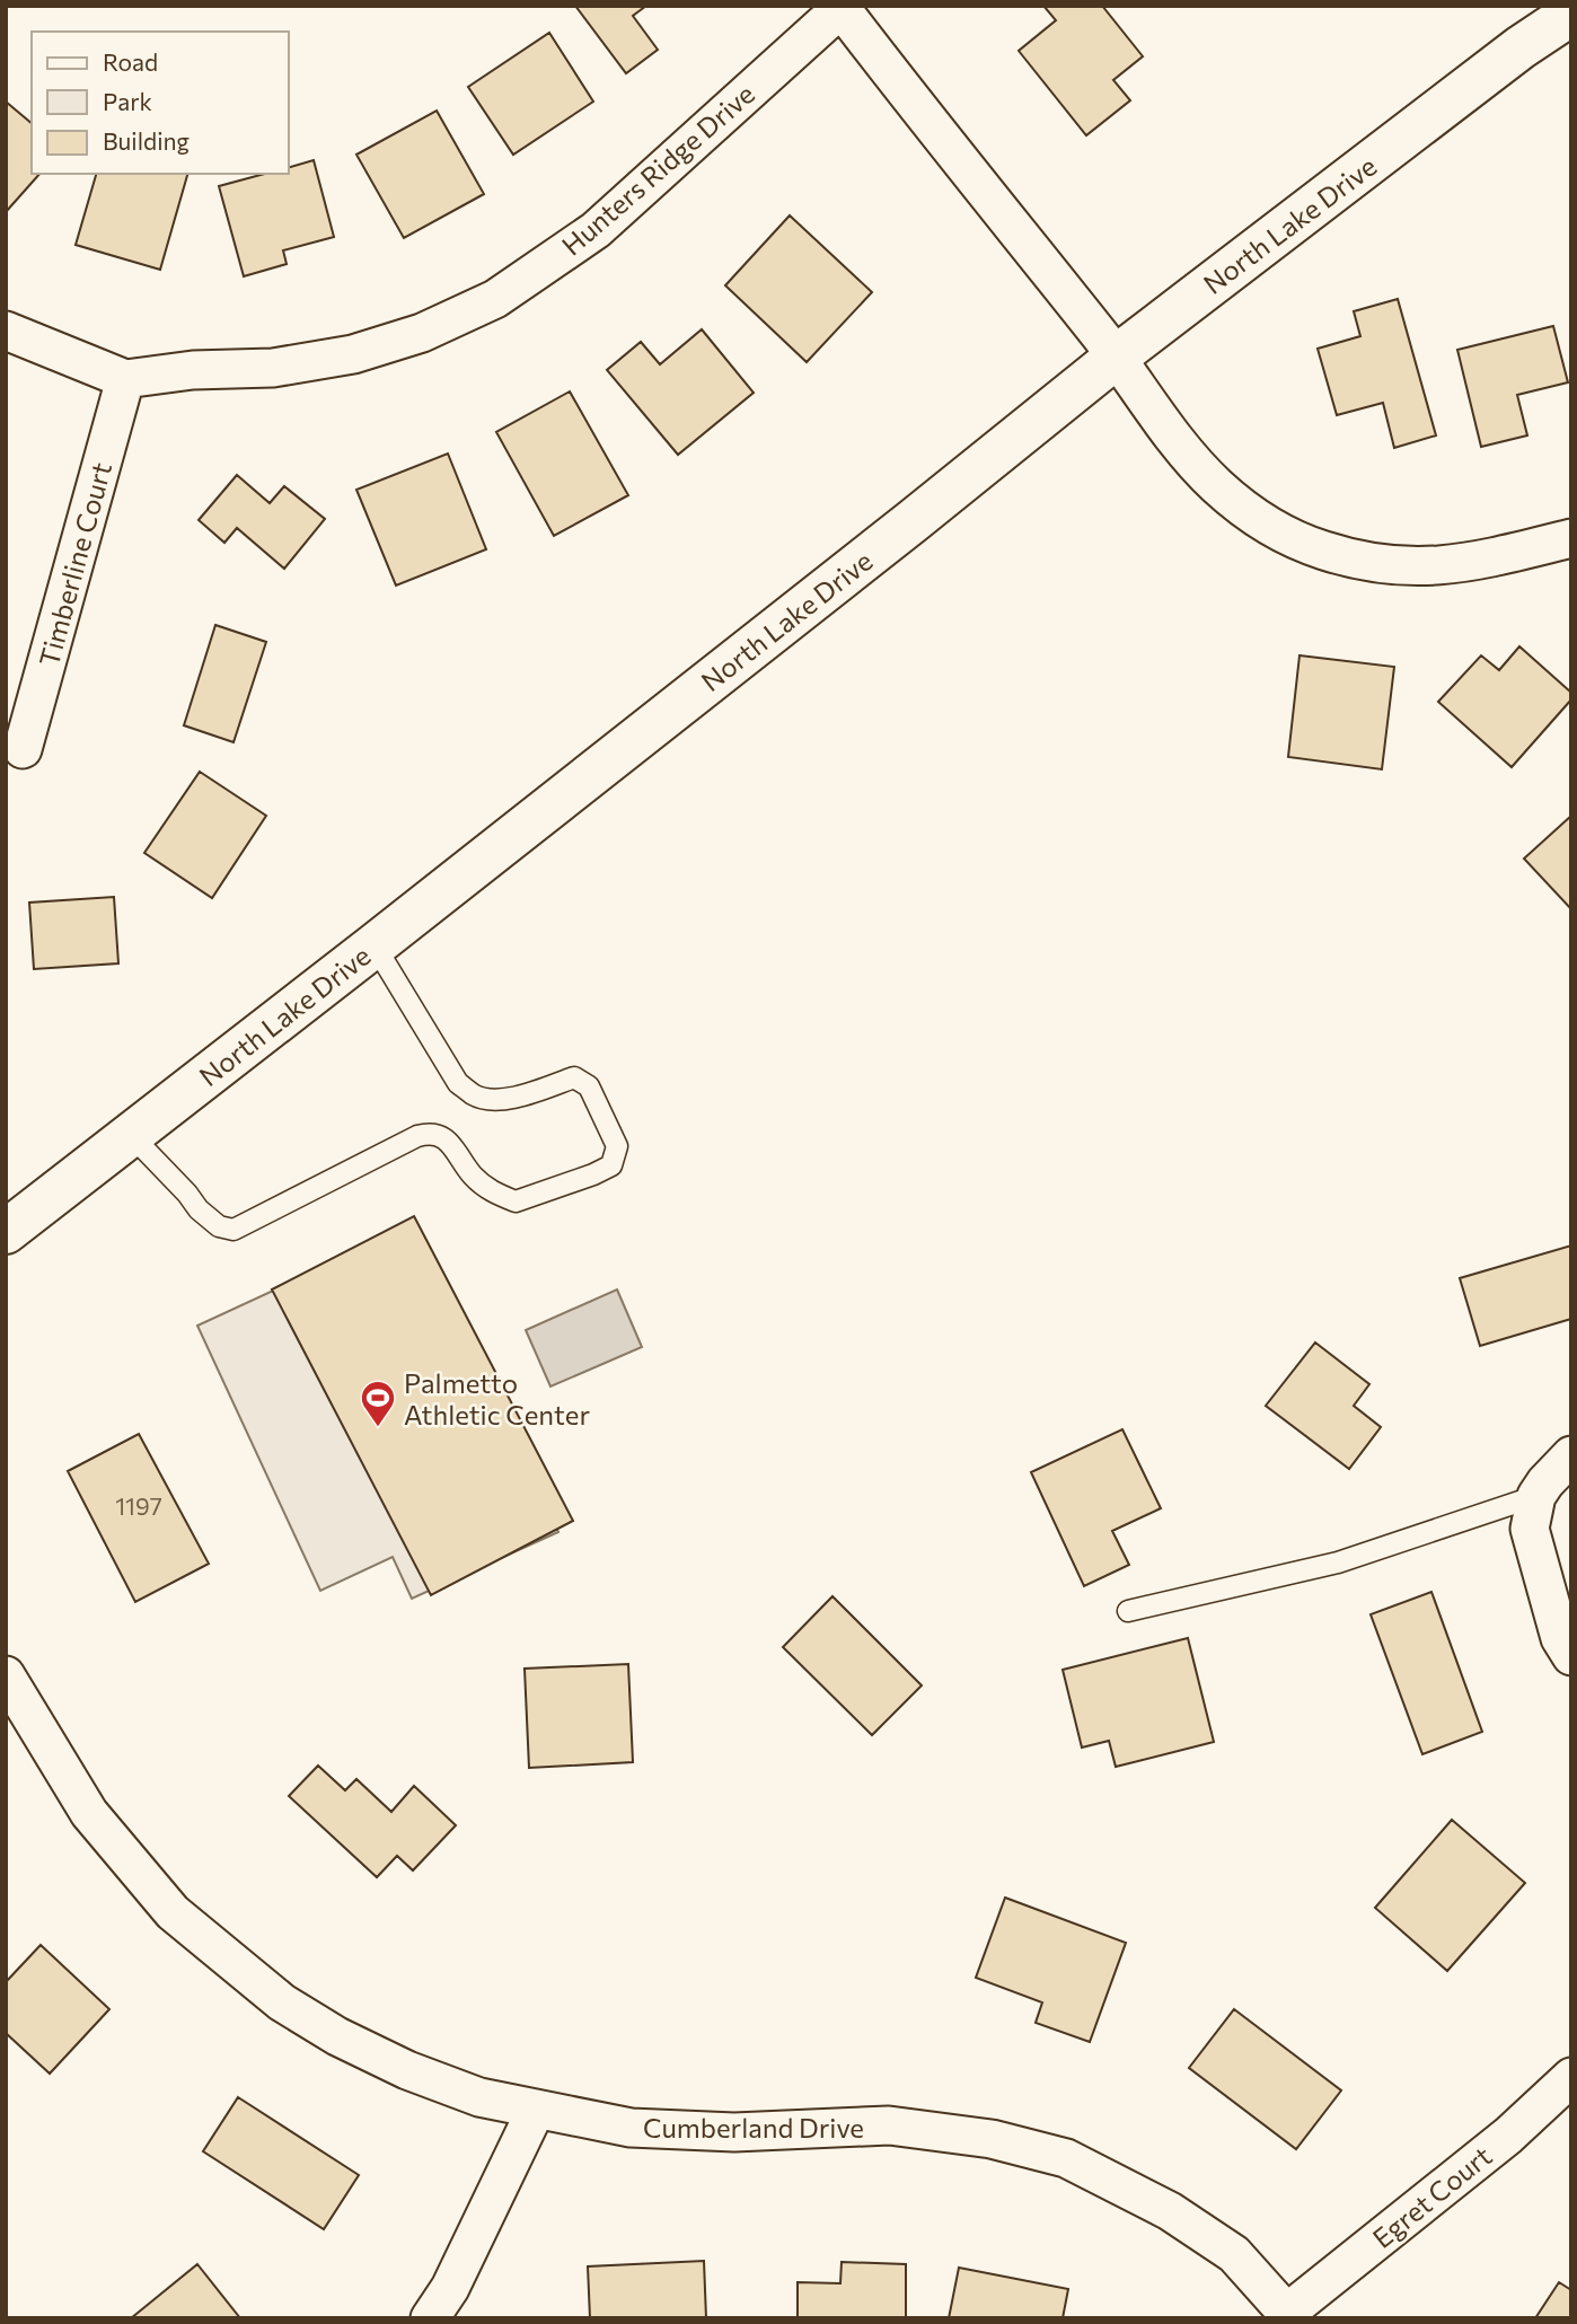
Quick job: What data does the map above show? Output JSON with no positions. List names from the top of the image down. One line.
{"streets":{"main road":["North Lake Drive"],"street":["Hunters Ridge Drive","Timberline Court","Cumberland Drive","Egret Court"]},"crossings":[["Hunters Ridge Drive","North Lake Drive"],["Hunters Ridge Drive","Timberline Court"],["Cumberland Drive","Egret Court"]],"places":{"sports":["Palmetto Athletic Center"]},"house_numbers":["1197"],"legend":["Road","Park","Building"]}
